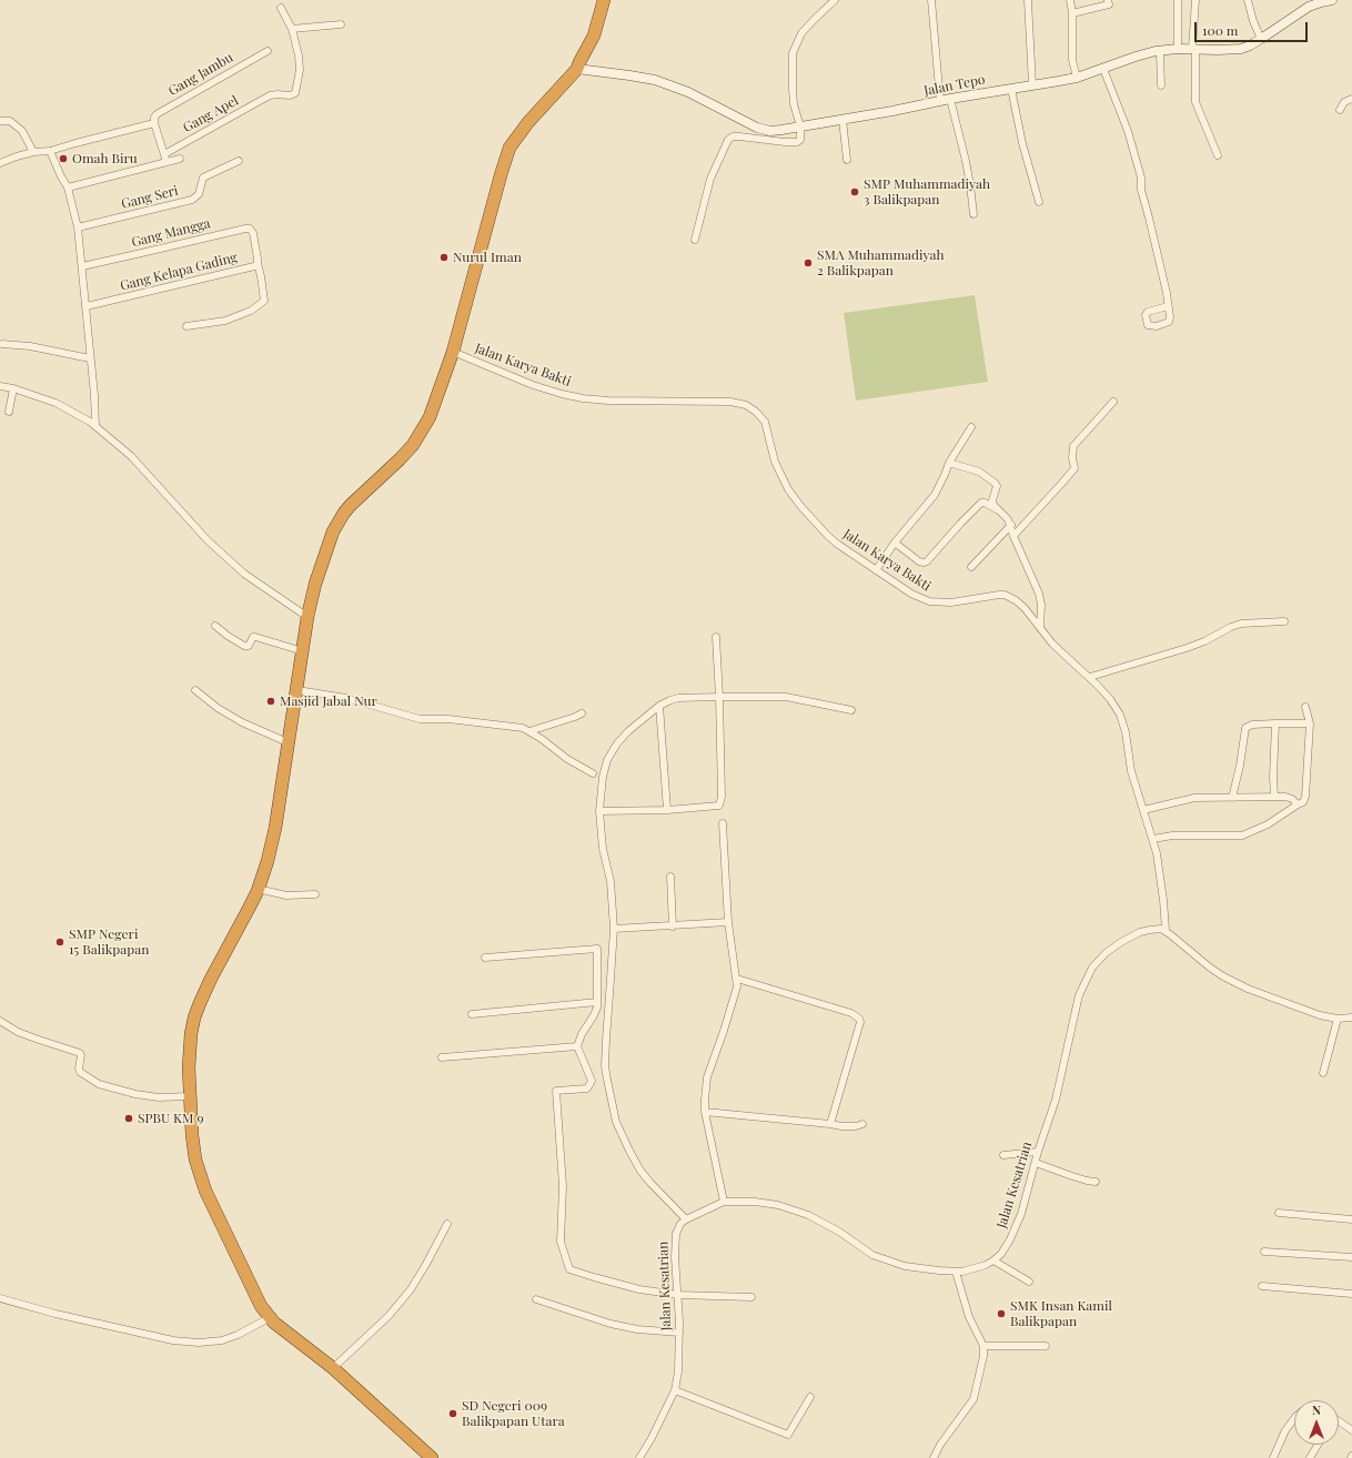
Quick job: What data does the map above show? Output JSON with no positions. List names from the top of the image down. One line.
{"streets":{"street":["Gang Jambu","Jalan Tepo","Gang Apel","Gang Seri","Gang Mangga","Gang Kelapa Gading","Jalan Karya Bakti","Jalan Kesatrian"]},"crossings":[["Gang Mangga","Gang Kelapa Gading"],["Jalan Karya Bakti","Jalan Kesatrian"]],"places":["Omah Biru","SMP Muhammadiyah 3 Balikpapan","Nurul Iman","SMA Muhammadiyah 2 Balikpapan","Masjid Jabal Nur","SMP Negeri 15 Balikpapan","SPBU KM 9","SMK Insan Kamil Balikpapan","SD Negeri 009 Balikpapan Utara"],"scale_bar":"100 m","north":"top"}
